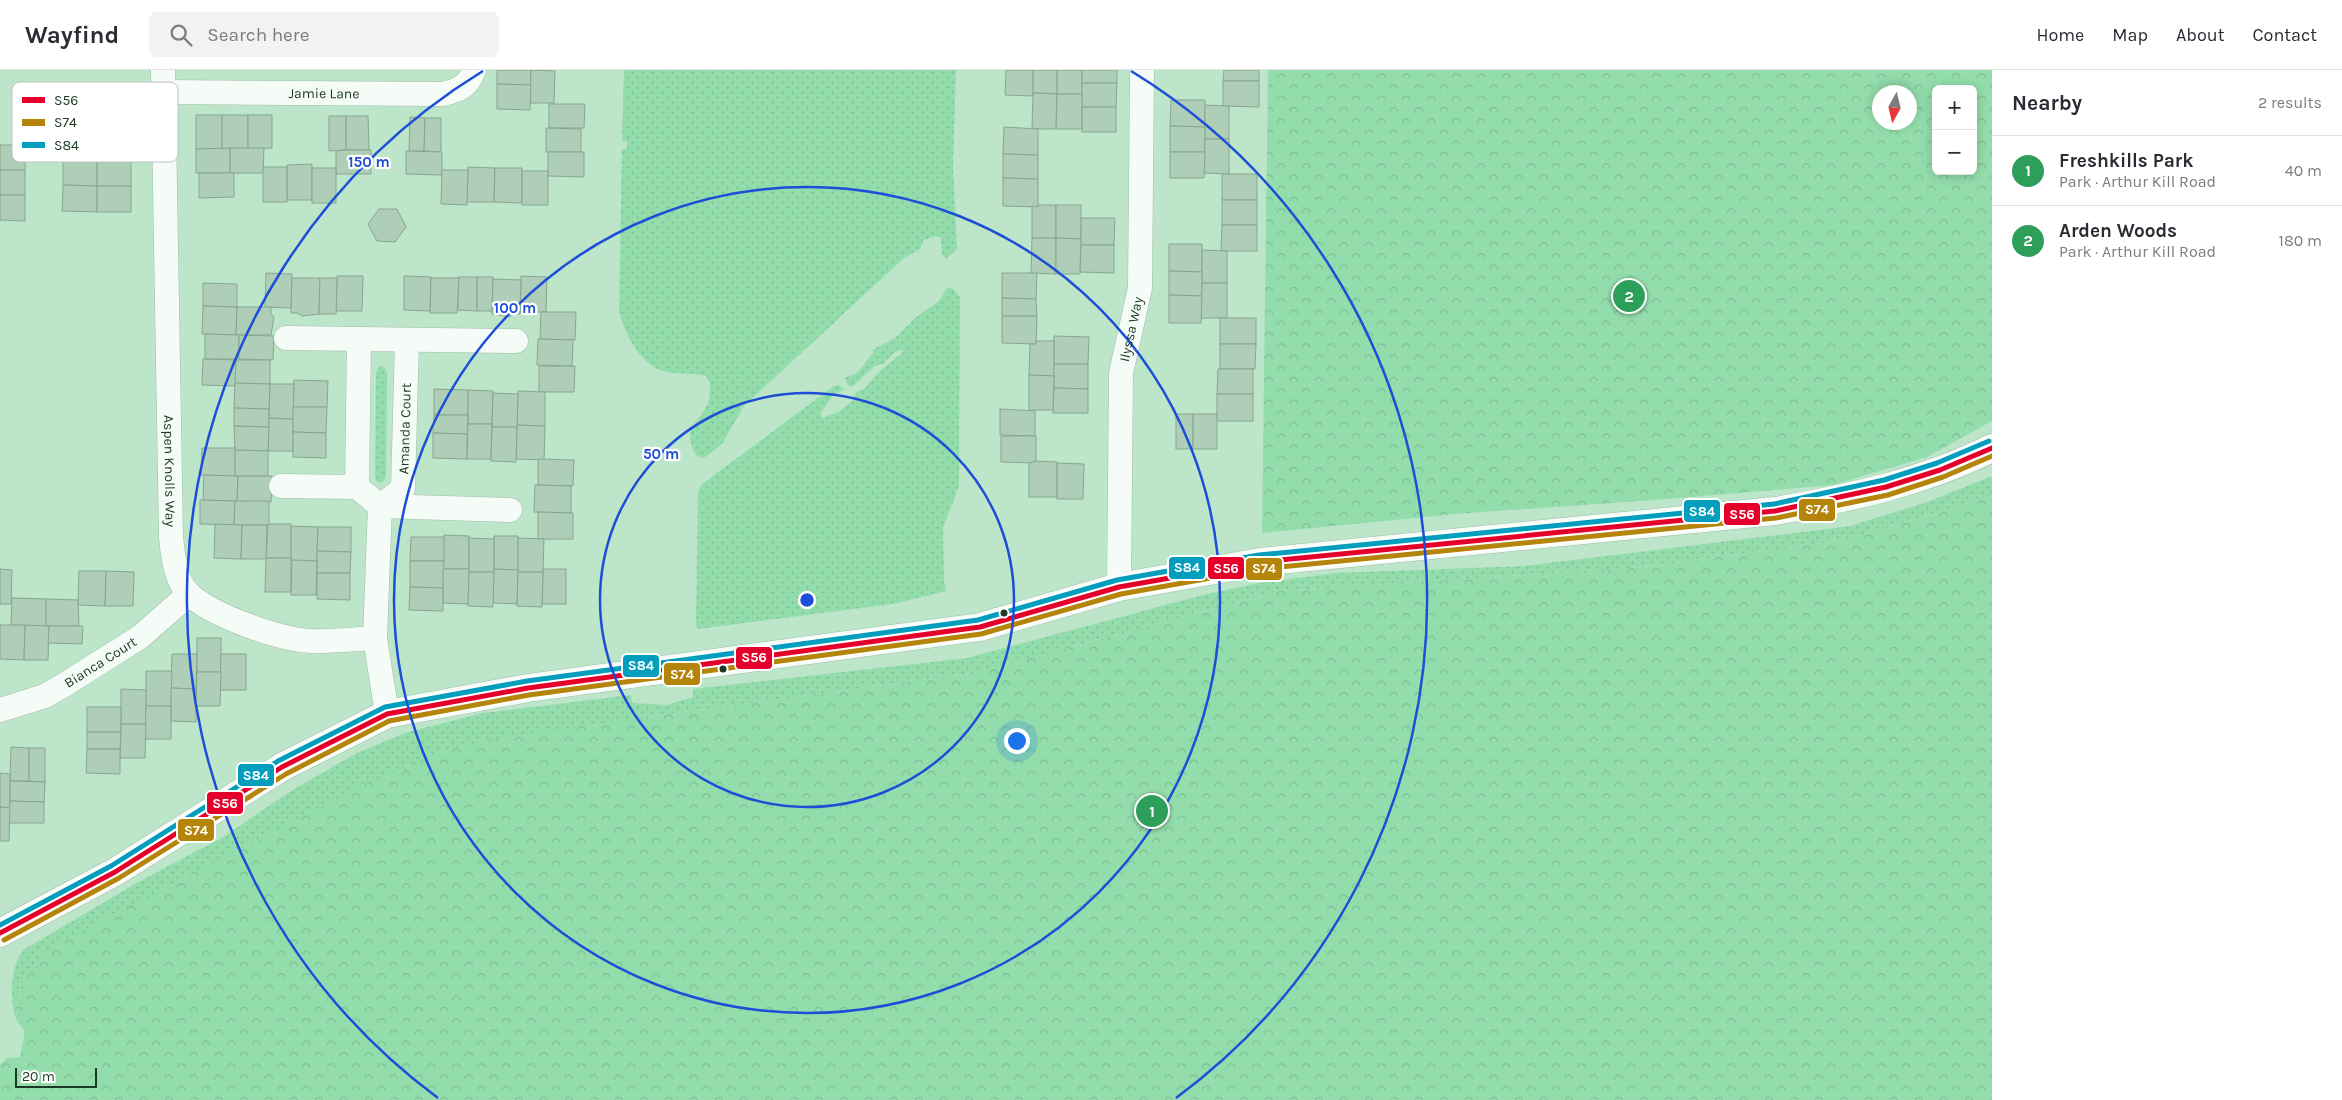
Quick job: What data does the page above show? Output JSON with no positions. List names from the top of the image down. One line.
{"streets":{"street":["Jamie Lane","Ilyssa Way","Amanda Court","Aspen Knolls Way","Bianca Court"]},"crossings":[["Aspen Knolls Way","Bianca Court"]],"lines":["transit line S84","transit line S56","transit line S74"],"legend":["S56","S74","S84"],"scale_bar":"20 m","north":"bottom","page":{"header":"Wayfind","search":"Search here","nav":["Home","Map","About","Contact"],"heading":["Nearby","2 results"],"map_buttons":["+","−"],"list":[{"mark":"1","name":"Freshkills Park","note":"Park · Arthur Kill Road","value":"40 m"},{"mark":"2","name":"Arden Woods","note":"Park · Arthur Kill Road","value":"180 m"}],"pins":["2","1"],"scale":"20 m"},"rings":["150 m","100 m","50 m"]}
